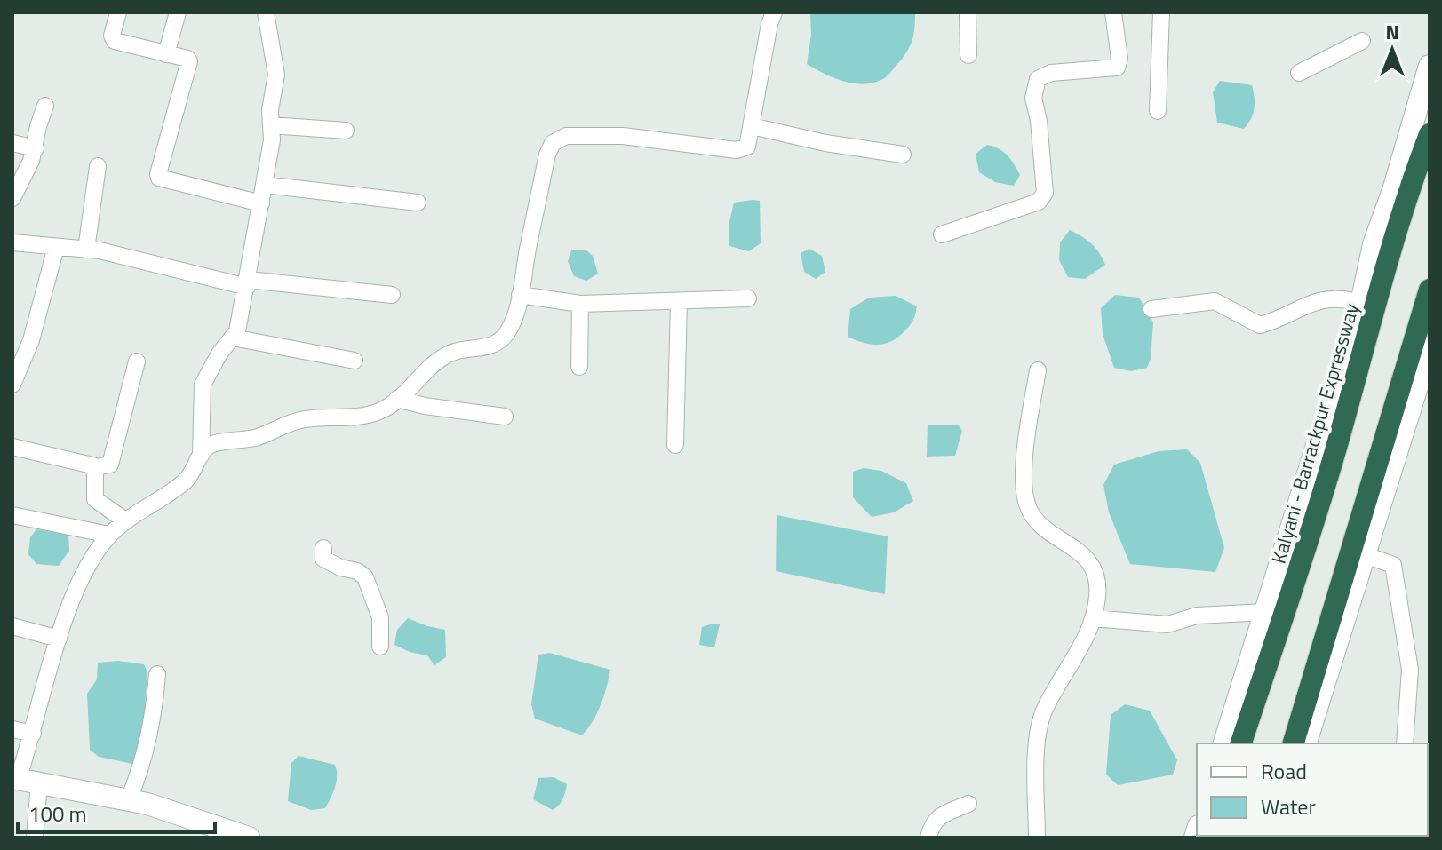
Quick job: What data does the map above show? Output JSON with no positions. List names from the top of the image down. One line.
{"streets":{"highway":["Kalyani - Barrackpur Expressway"]},"legend":["Road","Water"],"scale_bar":"100 m","north":"top"}
